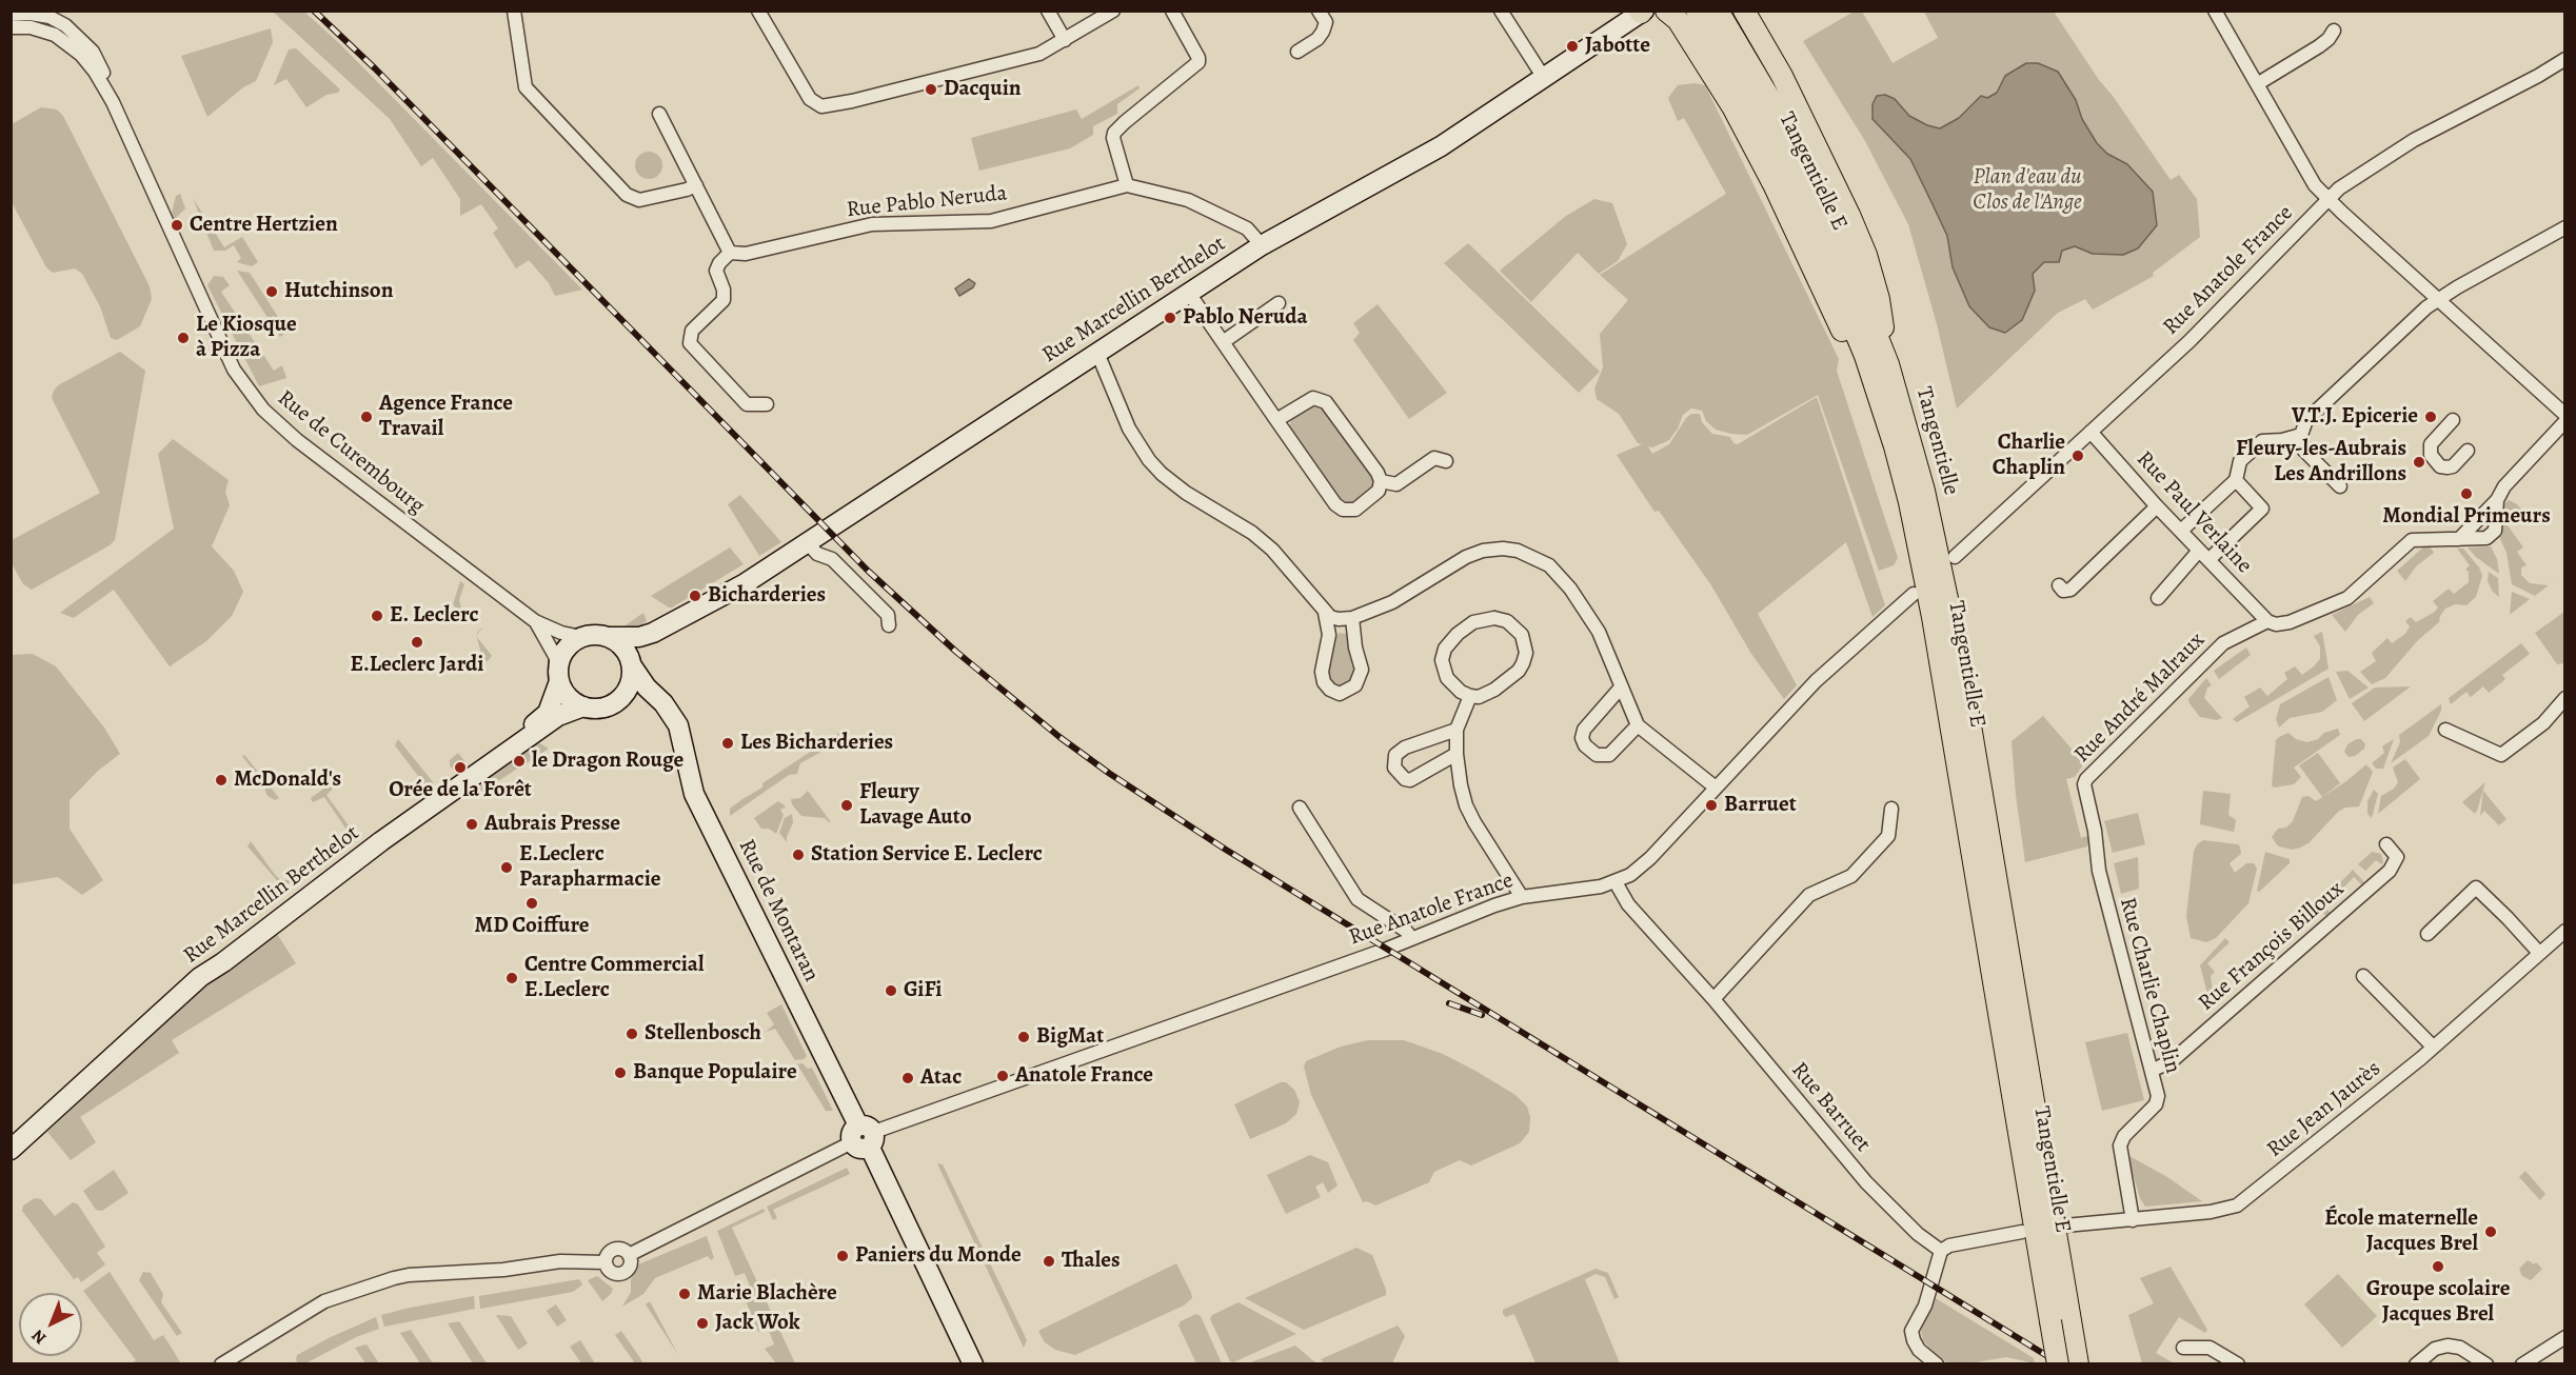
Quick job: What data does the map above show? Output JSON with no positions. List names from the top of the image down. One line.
{"streets":{"main road":["Tangentielle E","Rue Marcellin Berthelot","Tangentielle","Rue de Montaran"],"street":["Rue Pablo Neruda","Rue Anatole France","Rue de Curembourg","Rue Paul Verlaine","Rue André Malraux","Rue François Billoux","Rue Charlie Chaplin","Rue Barruet","Rue Jean Jaurès"]},"crossings":[["Tangentielle E","Tangentielle"],["Rue Pablo Neruda","Rue Marcellin Berthelot"],["Rue Anatole France","Rue Paul Verlaine"],["Rue Anatole France","Rue de Montaran"],["Rue Anatole France","Rue Barruet"],["Rue Marcellin Berthelot","Rue de Curembourg"],["Rue Marcellin Berthelot","Rue de Montaran"],["Rue de Curembourg","Rue de Montaran"],["Rue Paul Verlaine","Rue André Malraux"],["Rue André Malraux","Rue Charlie Chaplin"],["Rue François Billoux","Rue Charlie Chaplin"],["Rue Charlie Chaplin","Rue Jean Jaurès"]],"parks":["Plan d'eau du Clos de l'Ange"],"places":["Jabotte","Dacquin","Centre Hertzien","Hutchinson","Pablo Neruda","Le Kiosque à Pizza","Agence France Travail","V.T.J. Epicerie","Charlie Chaplin","Fleury-les-Aubrais Les Andrillons","Mondial Primeurs","Bicharderies","E. Leclerc","E.Leclerc Jardi","Les Bicharderies","le Dragon Rouge","Orée de la Forêt","McDonald's","Fleury Lavage Auto","Barruet","Aubrais Presse","Station Service E. Leclerc","E.Leclerc Parapharmacie","MD Coiffure","Centre Commercial E.Leclerc","GiFi","Stellenbosch","BigMat","Banque Populaire","Anatole France","Atac","École maternelle Jacques Brel","Paniers du Monde","Thales","Groupe scolaire Jacques Brel","Marie Blachère","Jack Wok"],"north":"bottom left"}
